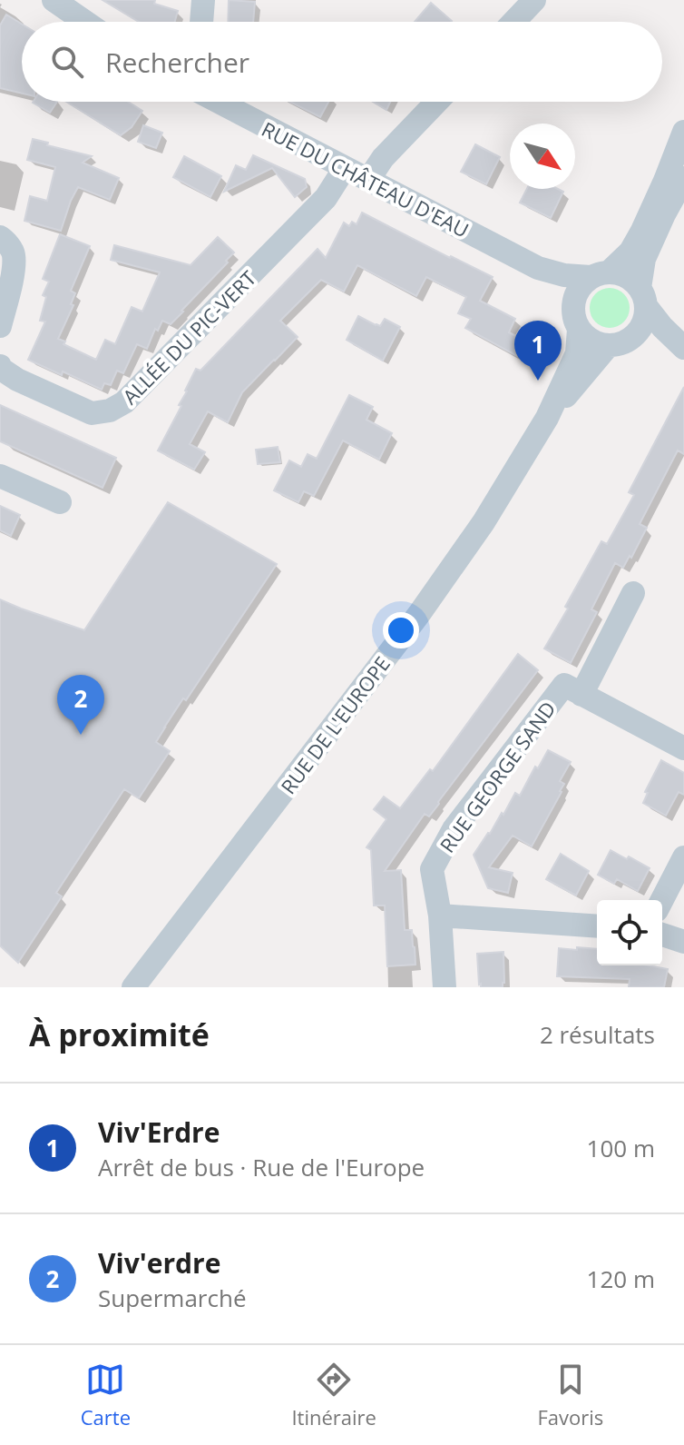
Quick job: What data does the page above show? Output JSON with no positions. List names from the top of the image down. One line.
{"streets":{"street":["RUE DU CHÂTEAU D'EAU","ALLÉE DU PIC-VERT","RUE DE L'EUROPE","RUE GEORGE SAND"]},"crossings":[["RUE DU CHÂTEAU D'EAU","ALLÉE DU PIC-VERT"],["RUE DU CHÂTEAU D'EAU","RUE DE L'EUROPE"]],"north":"bottom right","page":{"search":"Rechercher","pins":["1","2"],"heading":["À proximité","2 résultats"],"list":[{"mark":"1","name":"Viv'Erdre","note":"Arrêt de bus · Rue de l'Europe","value":"100 m"},{"mark":"2","name":"Viv'erdre","note":"Supermarché","value":"120 m"}],"nav":["Carte","Itinéraire","Favoris"]}}
